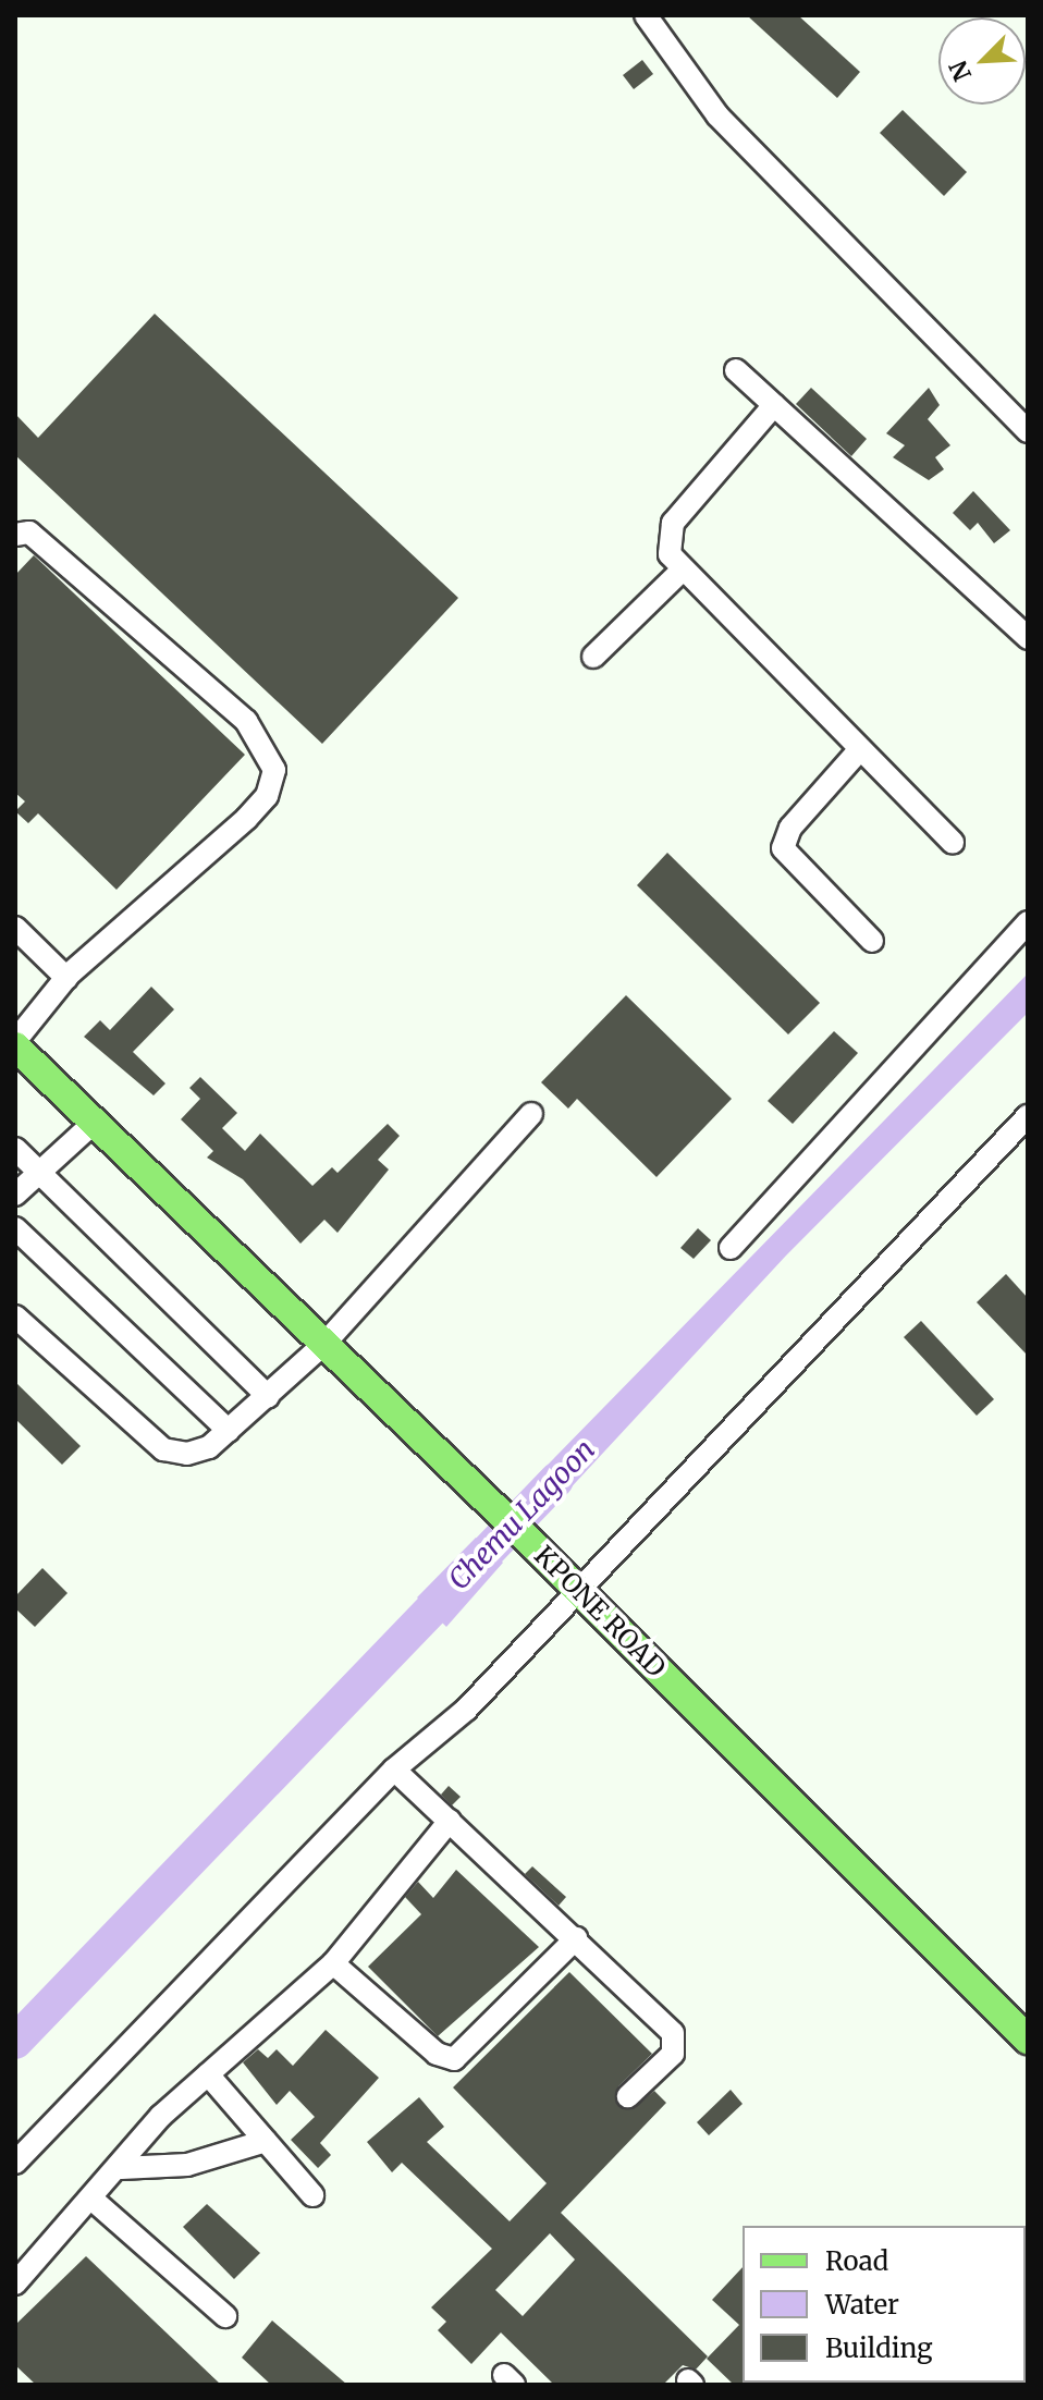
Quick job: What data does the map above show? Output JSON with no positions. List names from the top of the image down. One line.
{"streets":{"main road":["KPONE ROAD"]},"water":["Chemu Lagoon"],"legend":["Road","Water","Building"],"north":"bottom left"}
